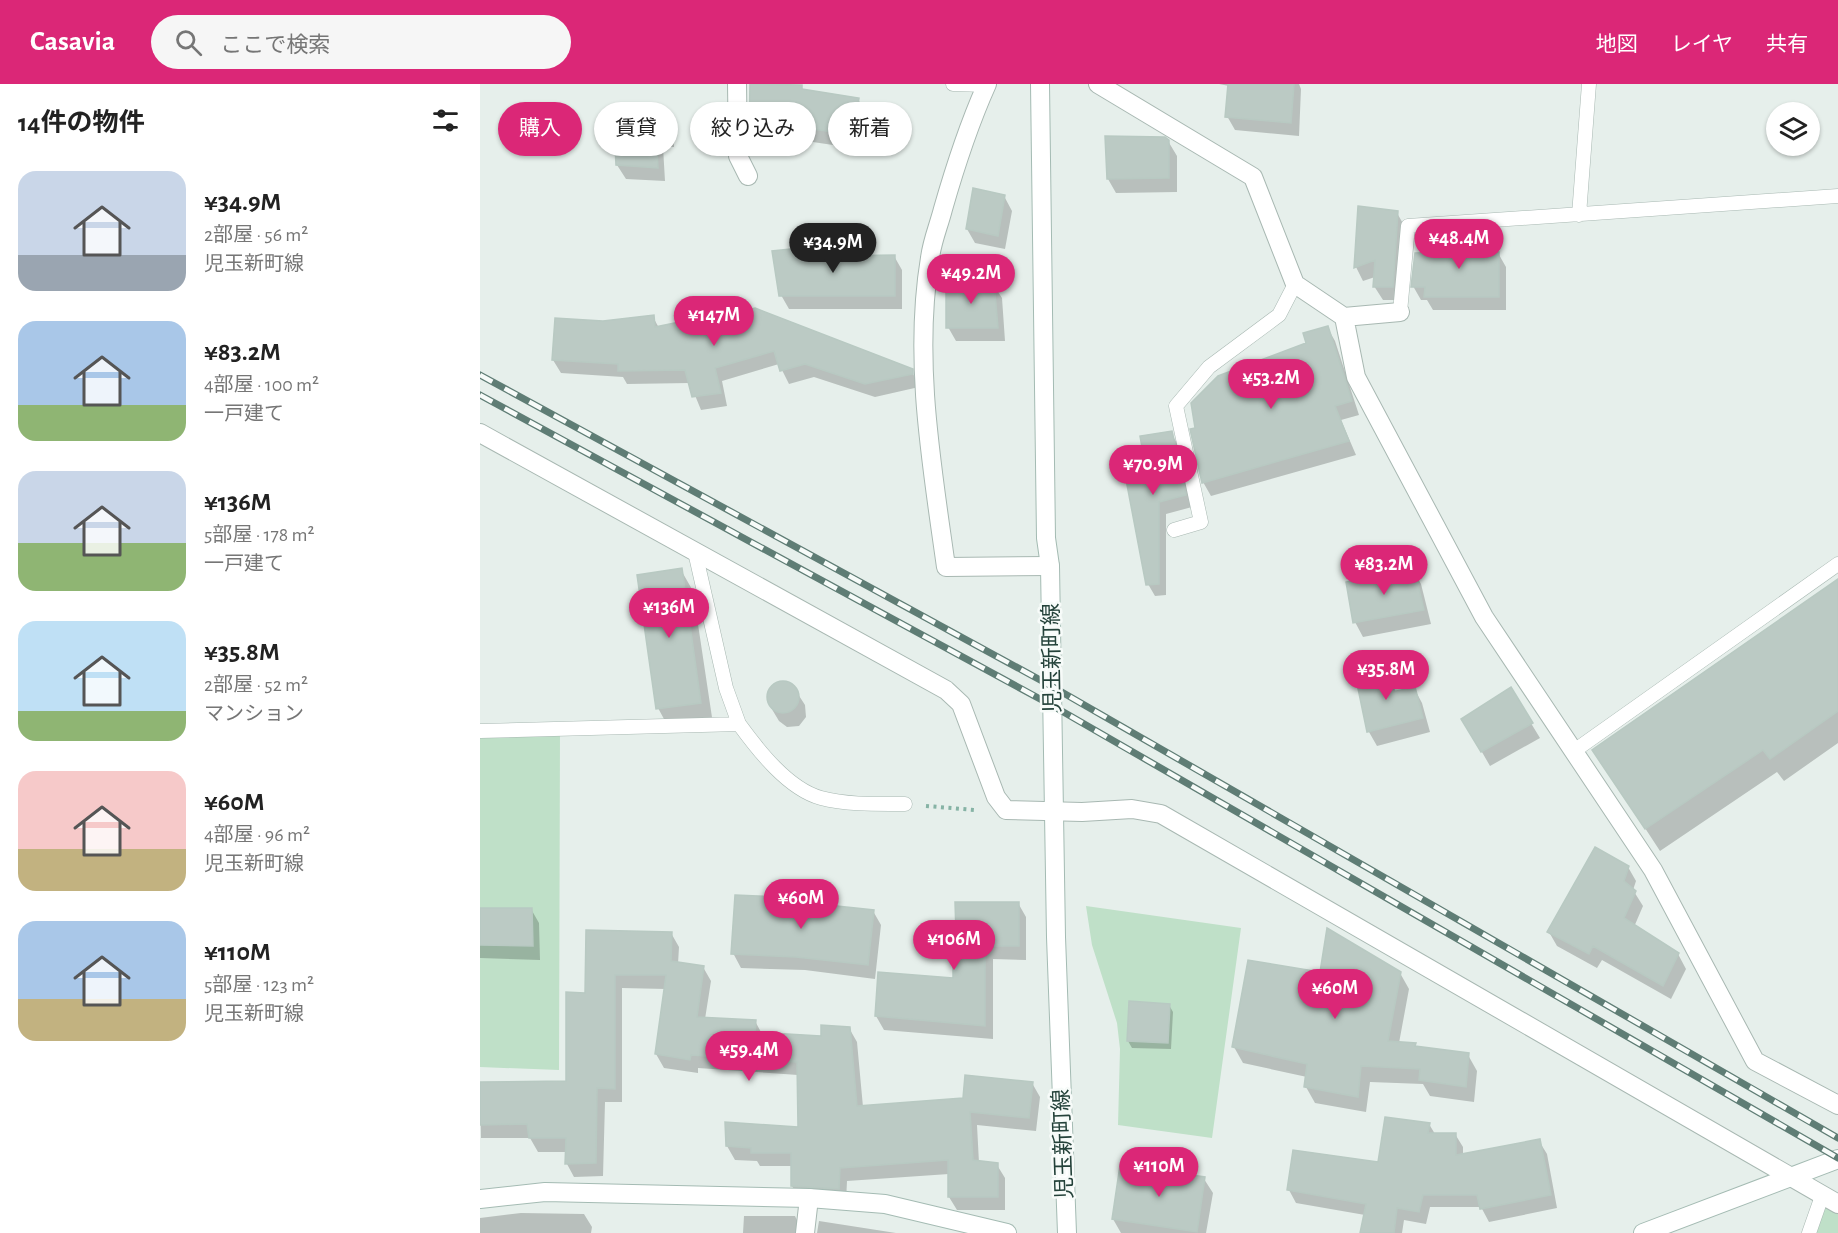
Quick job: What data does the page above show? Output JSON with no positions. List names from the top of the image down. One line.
{"streets":{"street":["児玉新町線"]},"page":{"header":"Casavia","search":"ここで検索","nav":["地図","レイヤ","共有"],"heading":"14件の物件","chip":["購入","賃貸","絞り込み","新着"],"list":[{"name":"¥34.9M","note":"2部屋 · 56 m² · 児玉新町線"},{"name":"¥83.2M","note":"4部屋 · 100 m² · 一戸建て"},{"name":"¥136M","note":"5部屋 · 178 m² · 一戸建て"},{"name":"¥35.8M","note":"2部屋 · 52 m² · マンション"},{"name":"¥60M","note":"4部屋 · 96 m² · 児玉新町線"},{"name":"¥110M","note":"5部屋 · 123 m² · 児玉新町線"}],"price":["¥48.4M","¥34.9M","¥49.2M","¥147M","¥53.2M","¥70.9M","¥83.2M","¥136M","¥35.8M","¥60M","¥106M","¥60M","¥59.4M","¥110M"]}}
